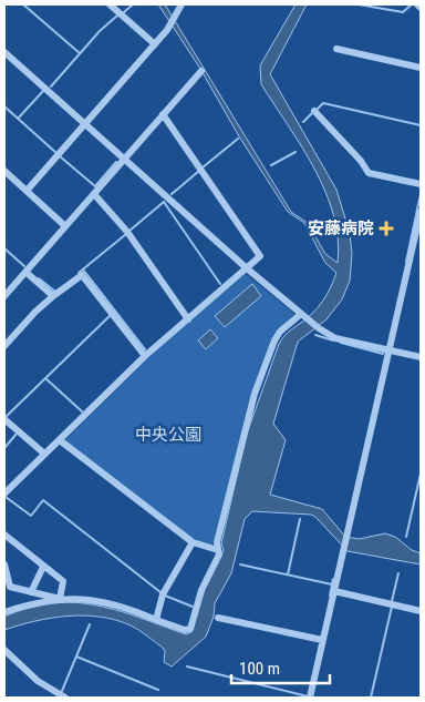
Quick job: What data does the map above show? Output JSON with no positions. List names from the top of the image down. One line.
{"parks":["中央公園"],"places":{"health":["安藤病院"]},"scale_bar":"100 m"}
